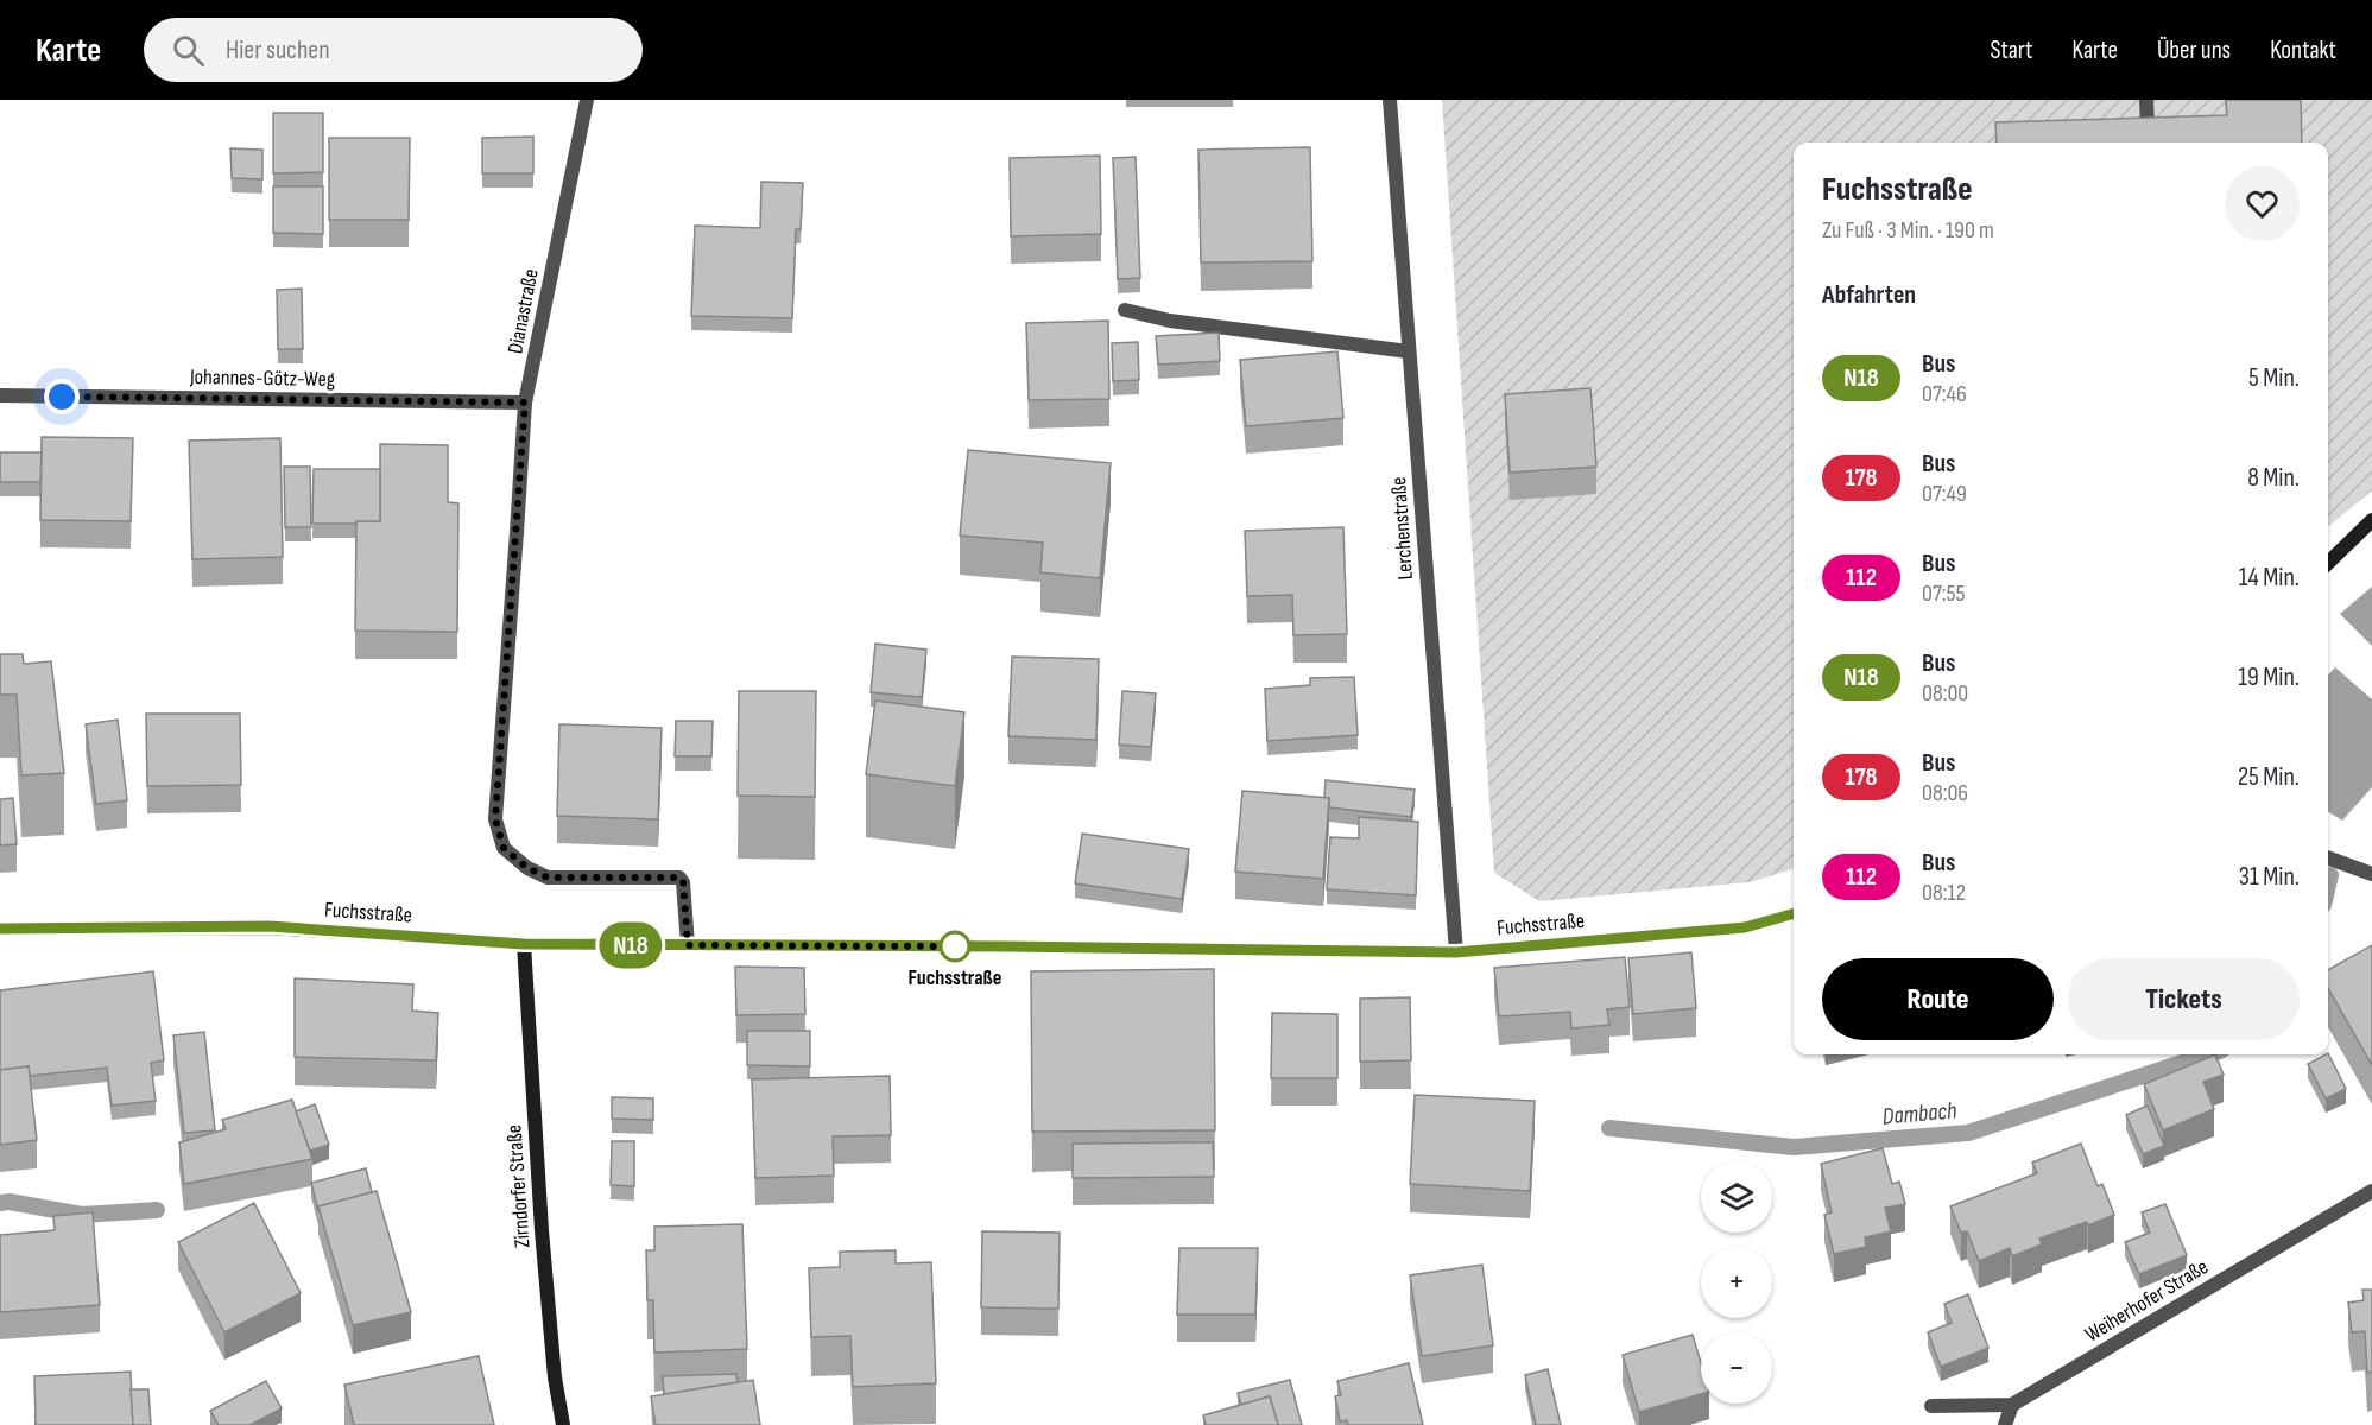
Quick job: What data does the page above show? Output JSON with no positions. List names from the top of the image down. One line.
{"streets":{"main road":["Fuchsstraße","Zirndorfer Straße"],"street":["Dianastraße","Johannes-Götz-Weg","Lerchenstraße","Weiherhofer Straße"]},"crossings":[["Dianastraße","Johannes-Götz-Weg"],["Dianastraße","Fuchsstraße"],["Lerchenstraße","Fuchsstraße"],["Fuchsstraße","Zirndorfer Straße"]],"water":["Dambach"],"places":["Fuchsstraße"],"lines":["bus line N18"],"page":{"header":"Karte","search":"Hier suchen","nav":["Start","Karte","Über uns","Kontakt"],"on_map":"N18","heading":[["Fuchsstraße","Zu Fuß · 3 Min. · 190 m"],"Abfahrten"],"list":[{"mark":"N18","name":"Bus","note":"07:46","value":"5 Min."},{"mark":"178","name":"Bus","note":"07:49","value":"8 Min."},{"mark":"112","name":"Bus","note":"07:55","value":"14 Min."},{"mark":"N18","name":"Bus","note":"08:00","value":"19 Min."},{"mark":"178","name":"Bus","note":"08:06","value":"25 Min."},{"mark":"112","name":"Bus","note":"08:12","value":"31 Min."}],"buttons":["Route","Tickets"],"map_buttons":["+","−"]}}
